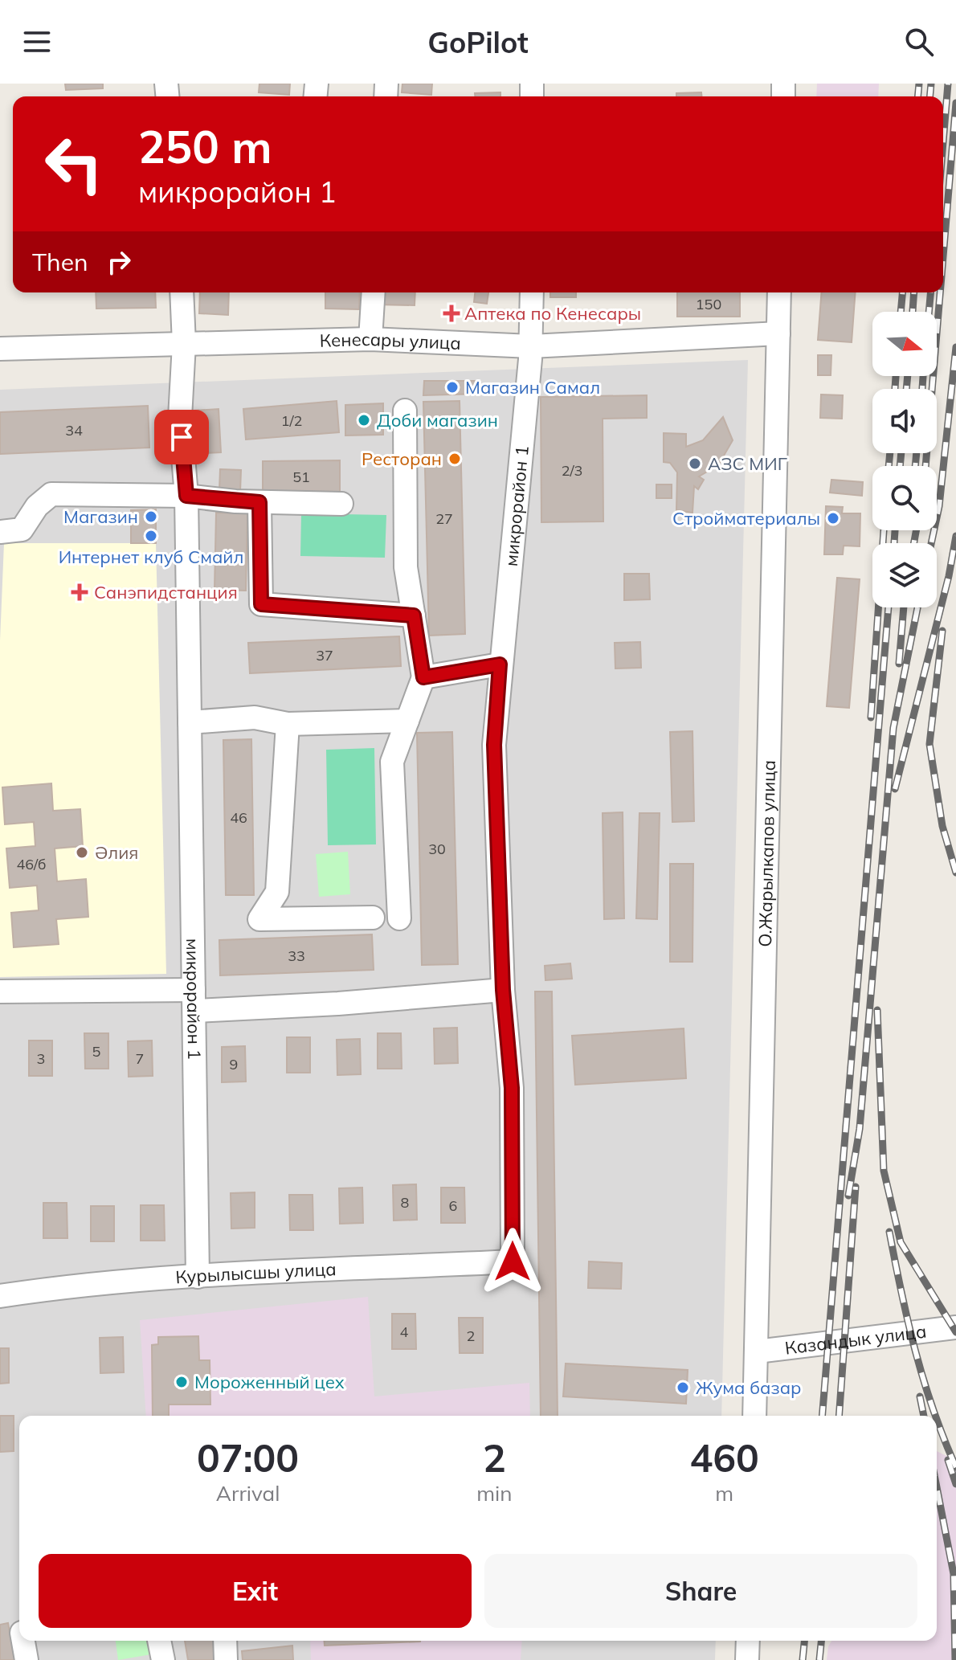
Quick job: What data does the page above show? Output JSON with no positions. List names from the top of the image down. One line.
{"streets":{"street":["Кенесары улица","микрорайон 1","О.Жарылкапов улица","Курылысшы улица","Казандык улица"]},"crossings":[["Кенесары улица","микрорайон 1"],["Кенесары улица","О.Жарылкапов улица"],["микрорайон 1","Курылысшы улица"],["О.Жарылкапов улица","Казандык улица"]],"places":{"health":["Аптека по Кенесары","Санэпидстанция"],"other":["Магазин Самал","Доби магазин","Ресторан","АЗС МИГ","Магазин","Стройматериалы","Интернет клуб Смайл","Әлия","Мороженный цех","Жума базар"]},"house_numbers":["150","1/2","34","2/3","51","27","37","46","30","46/б","33","5","3","7","9","8","6","4","2"],"north":"right","page":{"header":"GoPilot","turn":["250 m","микрорайон 1"],"then":"Then","eta":["07:00","Arrival","2","min","460","m"],"buttons":["Exit","Share"]}}
